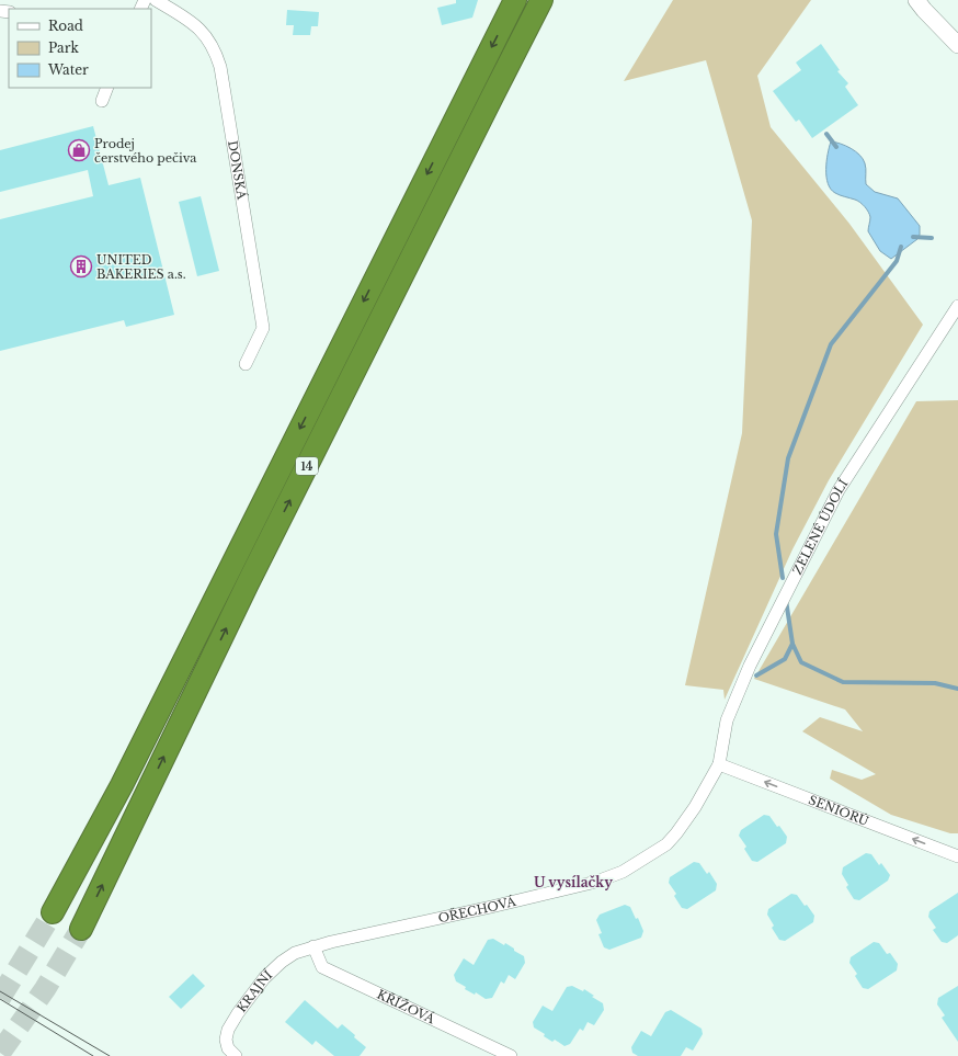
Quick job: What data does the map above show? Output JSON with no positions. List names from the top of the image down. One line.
{"streets":{"highway":["14"],"street":["DONSKÁ","ZELENÉ ÚDOLÍ","SENIORŮ","OŘECHOVÁ","KRAJNÍ","KŘÍŽOVÁ"]},"crossings":[["ZELENÉ ÚDOLÍ","SENIORŮ"],["ZELENÉ ÚDOLÍ","OŘECHOVÁ"],["SENIORŮ","OŘECHOVÁ"],["OŘECHOVÁ","KRAJNÍ"],["OŘECHOVÁ","KŘÍŽOVÁ"],["KRAJNÍ","KŘÍŽOVÁ"]],"one_way":["SENIORŮ"],"districts":["U vysílačky"],"places":{"shop":["Prodej čerstvého pečiva"],"building":["UNITED BAKERIES a.s."]},"legend":["Road","Park","Water"]}
